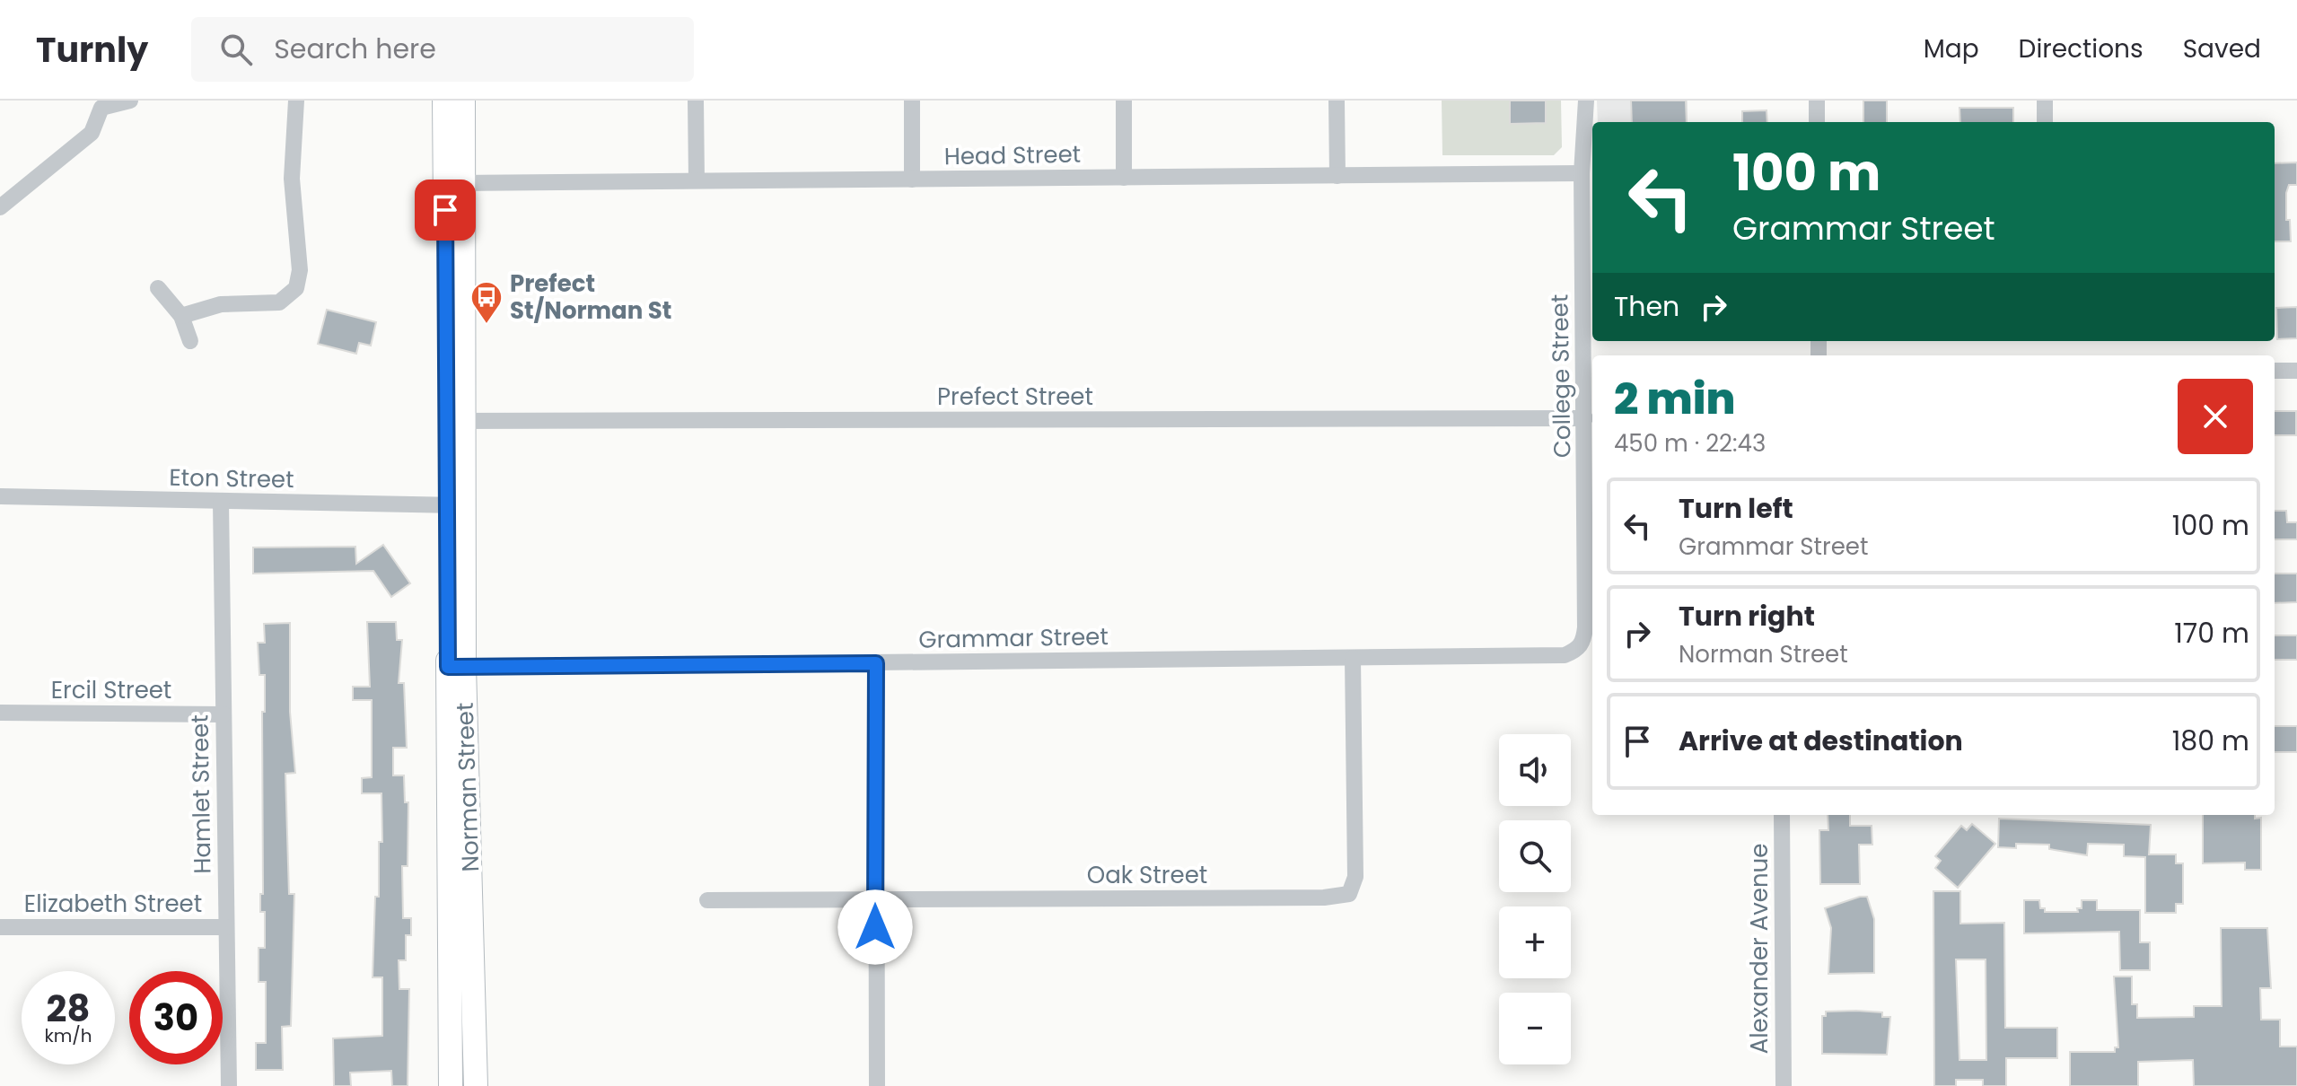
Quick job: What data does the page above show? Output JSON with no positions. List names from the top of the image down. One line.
{"streets":{"main road":["Norman Street"],"street":["Head Street","College Street","Prefect Street","Eton Street","Grammar Street","Ercil Street","Hamlet Street","Oak Street","Elizabeth Street","Alexander Avenue"]},"crossings":[["Head Street","College Street"],["Head Street","Norman Street"],["College Street","Prefect Street"],["College Street","Grammar Street"],["Prefect Street","Norman Street"],["Eton Street","Norman Street"],["Eton Street","Hamlet Street"],["Grammar Street","Norman Street"],["Grammar Street","Oak Street"],["Ercil Street","Hamlet Street"],["Hamlet Street","Elizabeth Street"]],"places":{"bus stop":["Prefect St/Norman St"]},"page":{"header":"Turnly","search":"Search here","nav":["Map","Directions","Saved"],"turn":["100 m","Grammar Street"],"then":"Then","heading":["2 min","450 m · 22:43"],"list":[{"name":"Turn left","note":"Grammar Street","value":"100 m"},{"name":"Turn right","note":"Norman Street","value":"170 m"},{"name":"Arrive at destination","value":"180 m"}],"map_buttons":["+","−"],"speed":"28 km/h","limit":"30"}}
